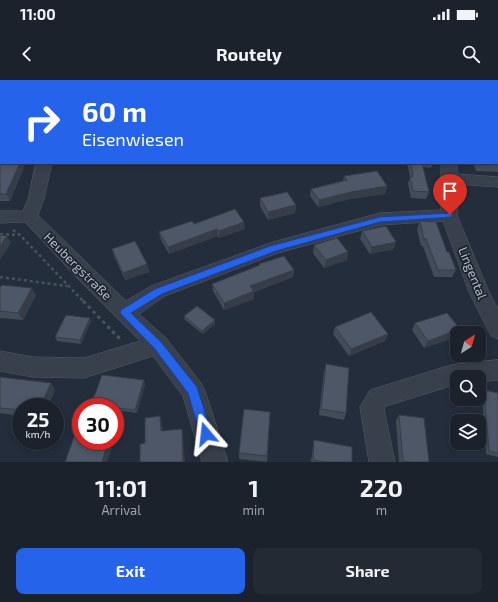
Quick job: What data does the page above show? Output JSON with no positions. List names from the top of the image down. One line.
{"streets":{"street":["Heubergstraße","Lingental"]},"north":"top right","page":{"status":"11:00","header":"Routely","turn":["60 m","Eisenwiesen"],"speed":"25 km/h","limit":"30","eta":["11:01","Arrival","1","min","220","m"],"buttons":["Exit","Share"]}}
